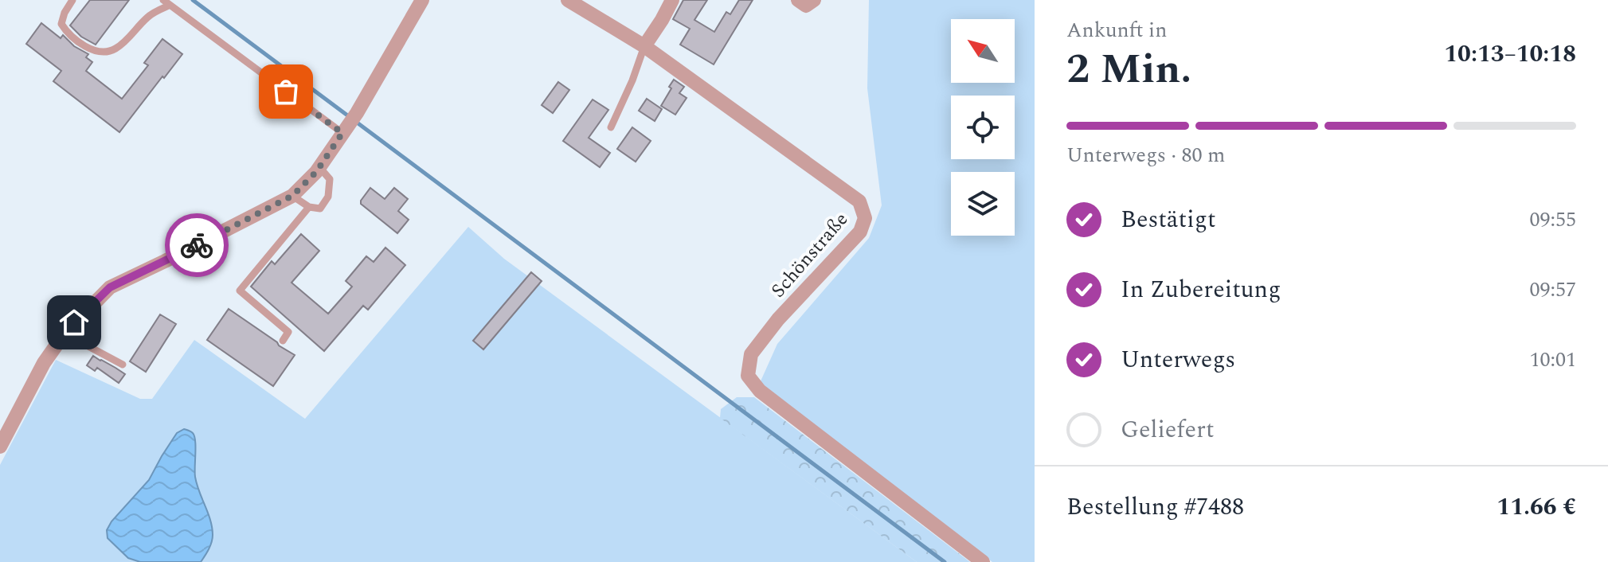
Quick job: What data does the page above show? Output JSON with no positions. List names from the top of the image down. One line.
{"streets":{"street":["Schönstraße"]},"north":"top left","page":{"heading":["2 Min.","Ankunft in","10:13–10:18"],"panel":["Bestellung #7488","11.66 €"],"bar":"Unterwegs · 80 m","list":[["Bestätigt","09:55"],["In Zubereitung","09:57"],["Unterwegs","10:01"],"Geliefert"]}}
